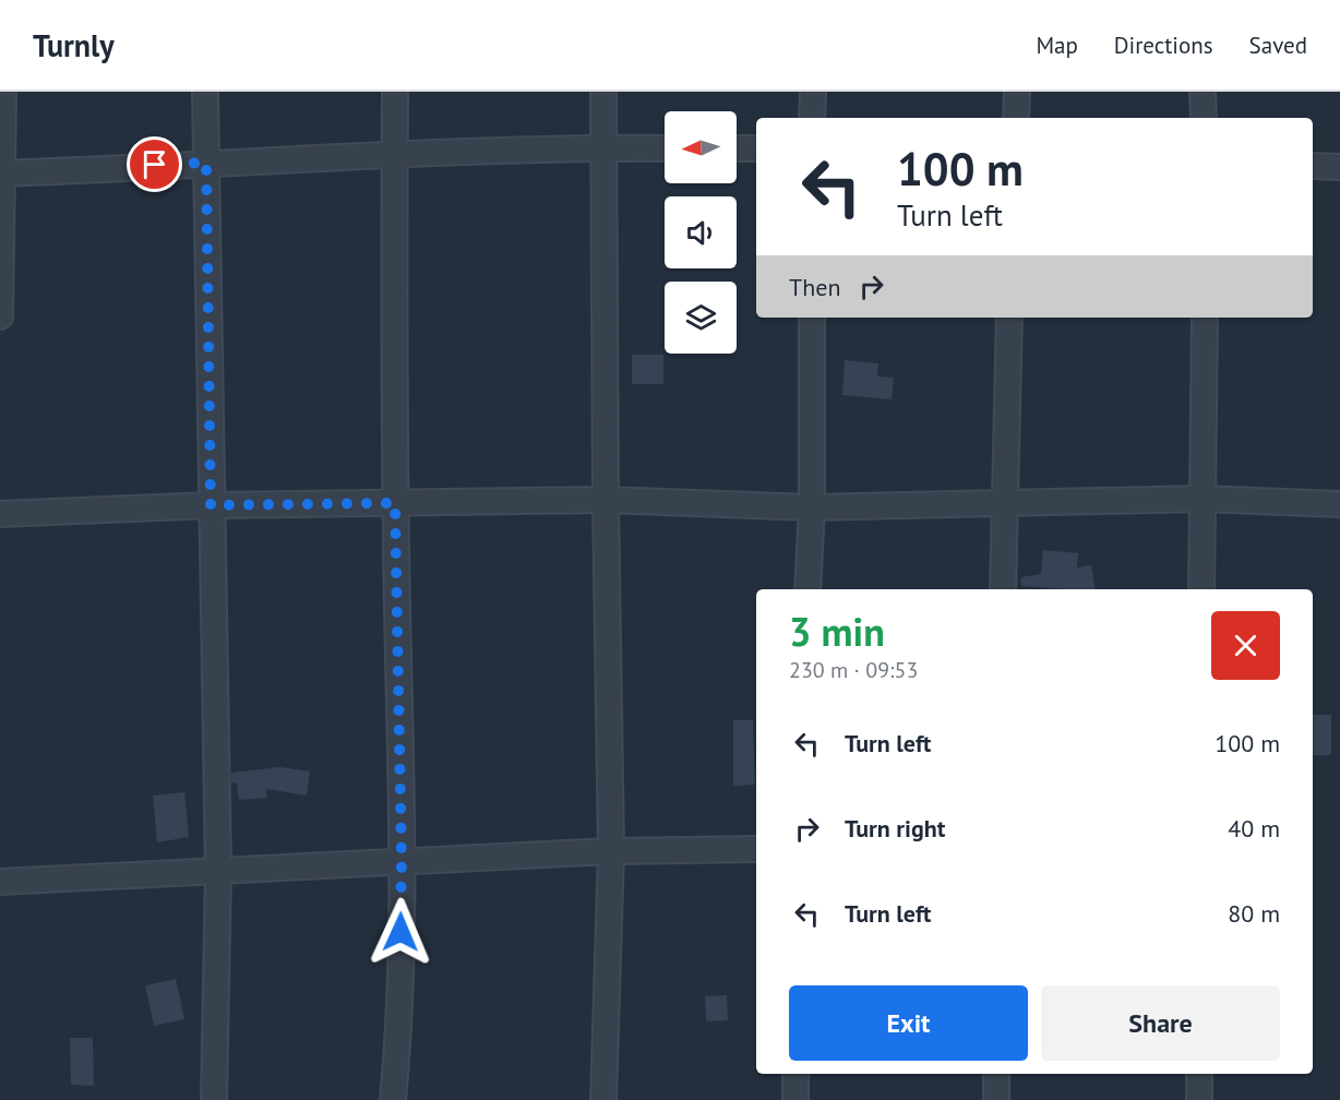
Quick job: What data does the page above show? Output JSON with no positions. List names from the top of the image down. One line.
{"north":"left","page":{"header":"Turnly","nav":["Map","Directions","Saved"],"turn":["100 m","Turn left"],"then":"Then","heading":["3 min","230 m · 09:53"],"list":[{"name":"Turn left","value":"100 m"},{"name":"Turn right","value":"40 m"},{"name":"Turn left","value":"80 m"}],"buttons":["Exit","Share"]}}
